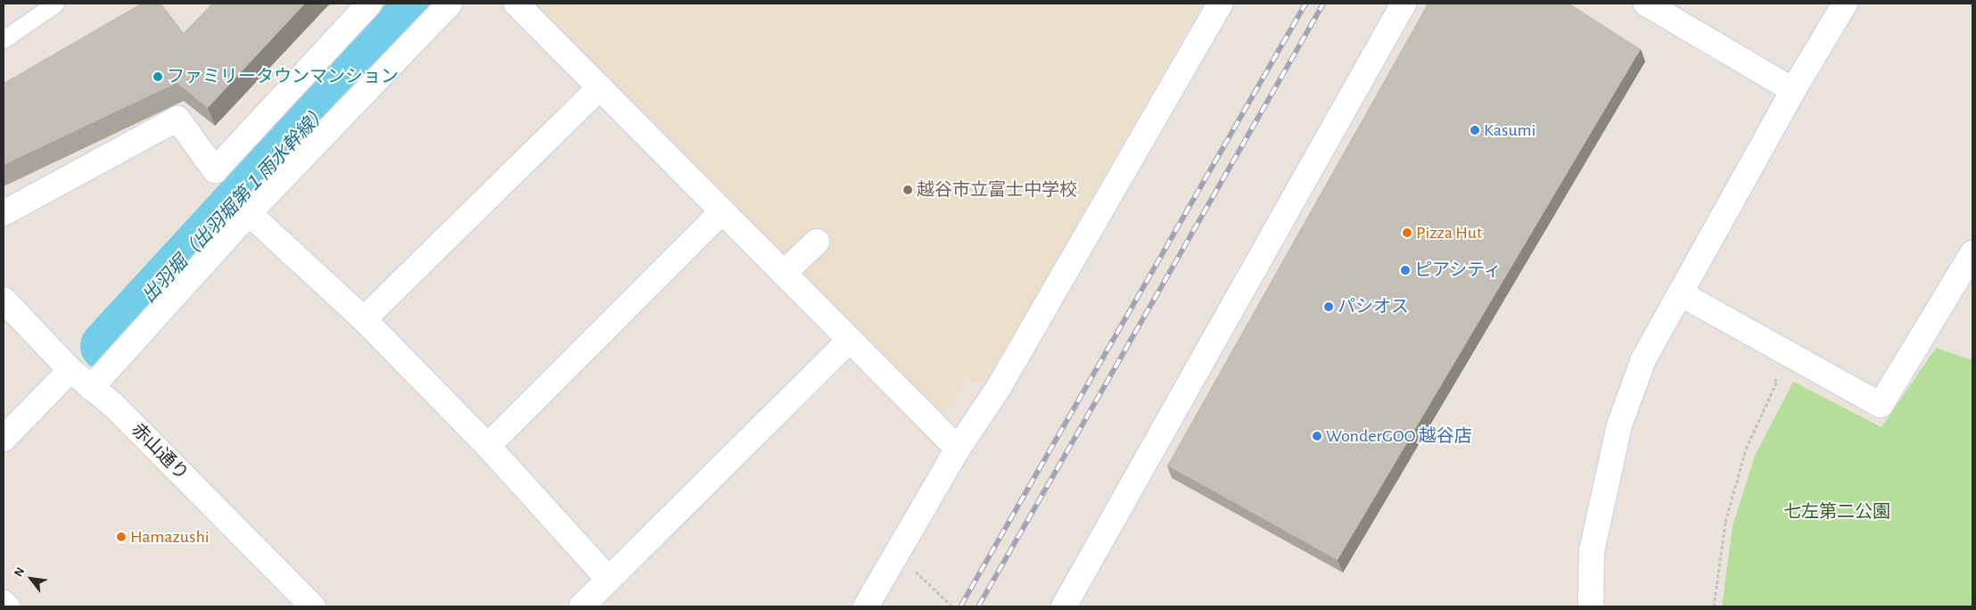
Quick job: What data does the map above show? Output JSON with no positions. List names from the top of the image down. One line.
{"streets":{"street":["赤山通り"]},"water":["出羽堀（出羽堀第１雨水幹線）"],"parks":["七左第二公園"],"places":["ファミリータウンマンション","Kasumi","越谷市立富士中学校","Pizza Hut","ピアシティ","パシオス","WonderGOO 越谷店","Hamazushi"],"north":"top left"}
